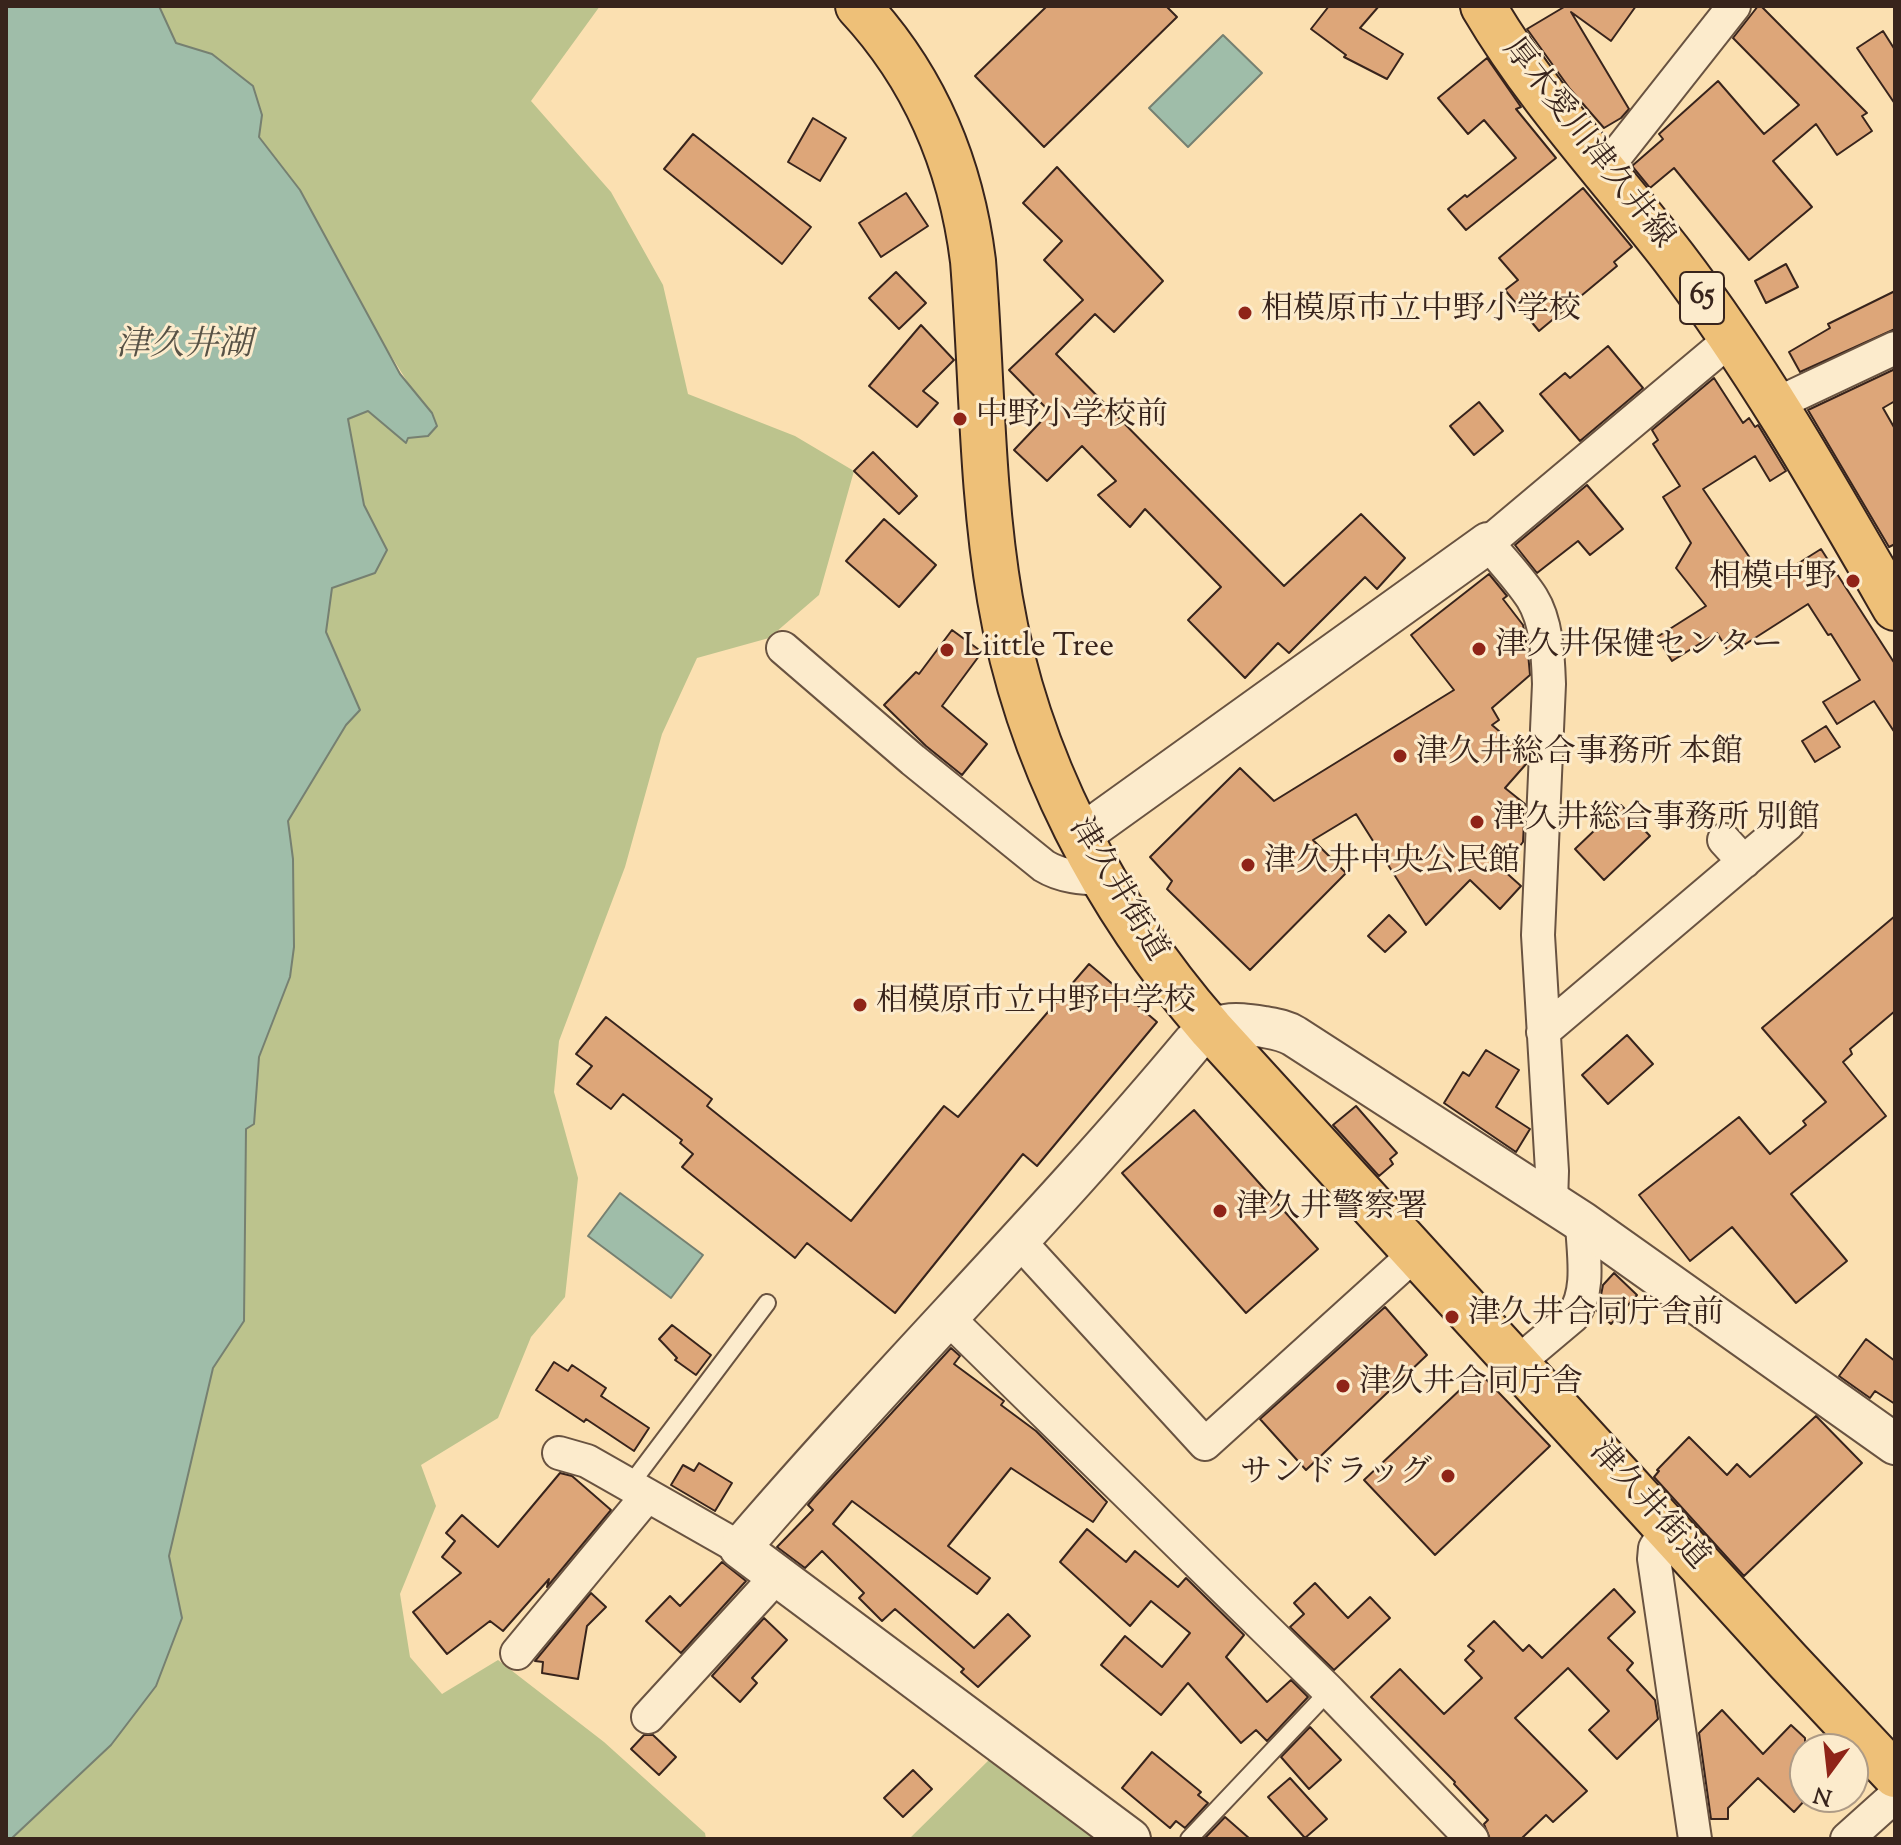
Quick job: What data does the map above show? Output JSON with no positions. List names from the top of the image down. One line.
{"streets":{"main road":["厚木愛川津久井線","65","津久井街道"]},"water":["津久井湖"],"places":["相模原市立中野小学校","中野小学校前","相模中野","津久井保健センター","Liittle Tree","津久井総合事務所 本館","津久井総合事務所 別館","津久井中央公民館","相模原市立中野中学校","津久井警察署","津久井合同庁舎前","津久井合同庁舎","サンドラッグ"],"north":"bottom"}
